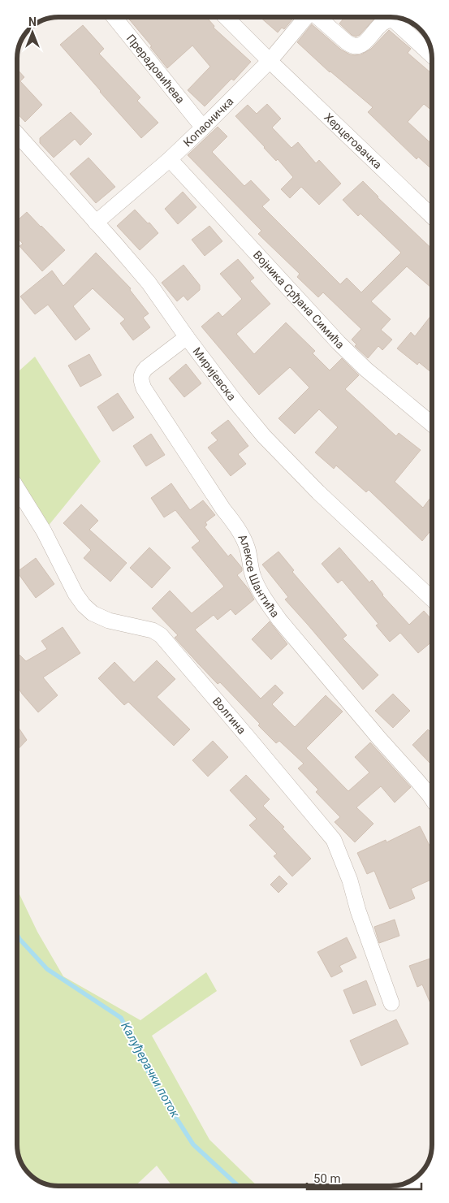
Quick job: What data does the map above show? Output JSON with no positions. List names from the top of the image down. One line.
{"streets":{"street":["Прерадовићева","Копаоничка","Херцеговачка","Војника Срђана Симића","Миријевска","Алексе Шантића","Волгина"]},"crossings":[["Прерадовићева","Копаоничка"],["Копаоничка","Херцеговачка"],["Копаоничка","Војника Срђана Симића"],["Копаоничка","Миријевска"],["Миријевска","Алексе Шантића"]],"water":["Калуђерачки поток"],"scale_bar":"50 m","north":"top"}
